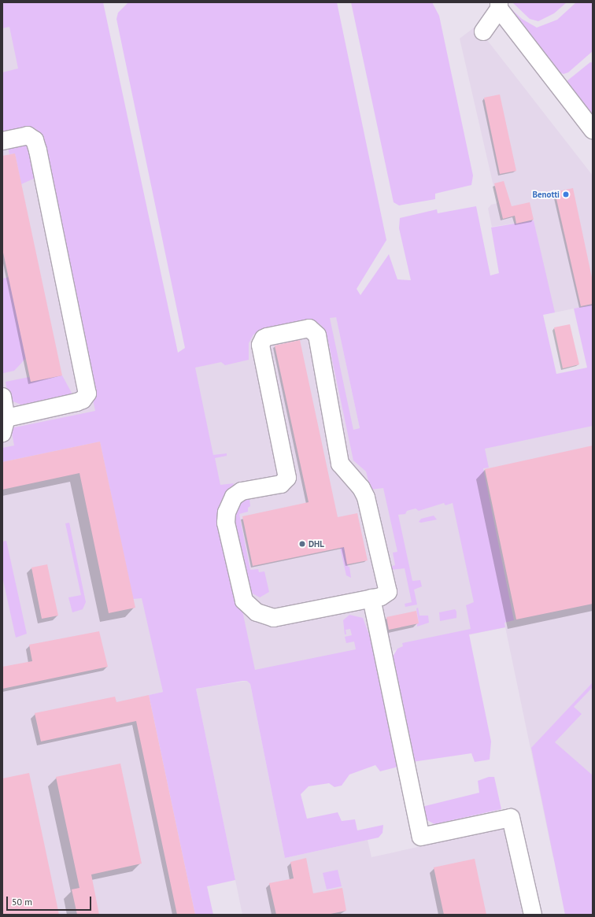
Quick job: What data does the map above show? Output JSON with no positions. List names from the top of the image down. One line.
{"places":["Benotti","DHL"],"scale_bar":"50 m"}
